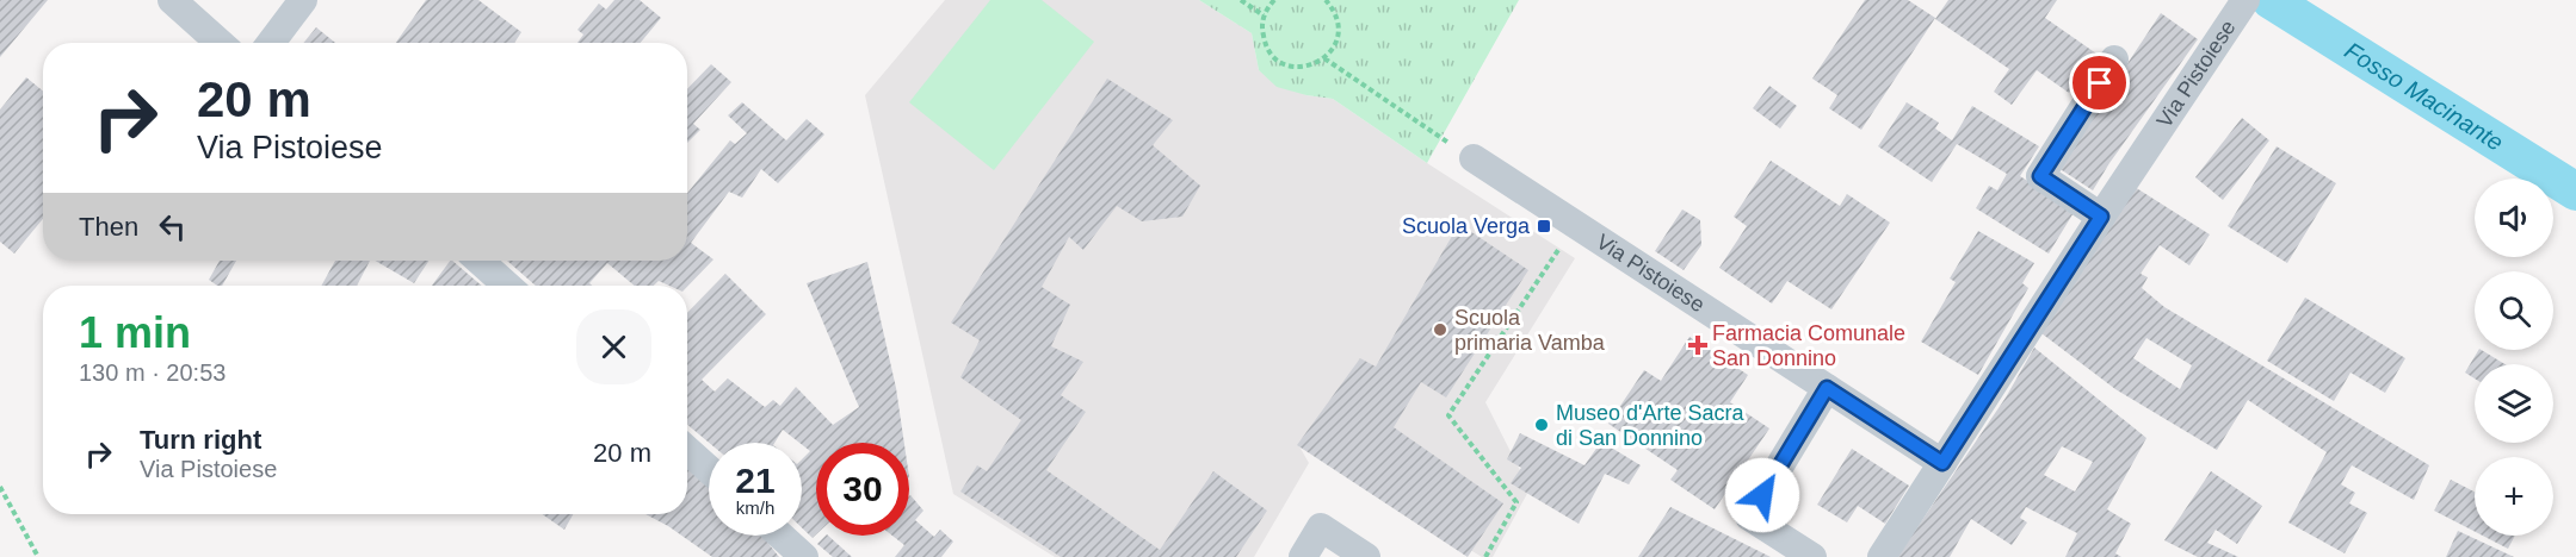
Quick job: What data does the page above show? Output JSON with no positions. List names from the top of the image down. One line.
{"streets":{"street":["Via Pistoiese"]},"water":["Fosso Macinante"],"places":{"transit":["Scuola Verga"],"other":["Scuola primaria Vamba","Museo d'Arte Sacra di San Donnino"],"health":["Farmacia Comunale San Donnino"]},"page":{"turn":["20 m","Via Pistoiese"],"map_buttons":"+","then":"Then","heading":["1 min","130 m · 20:53"],"list":[{"name":"Turn right","note":"Via Pistoiese","value":"20 m"}],"speed":"21 km/h","limit":"30"}}
